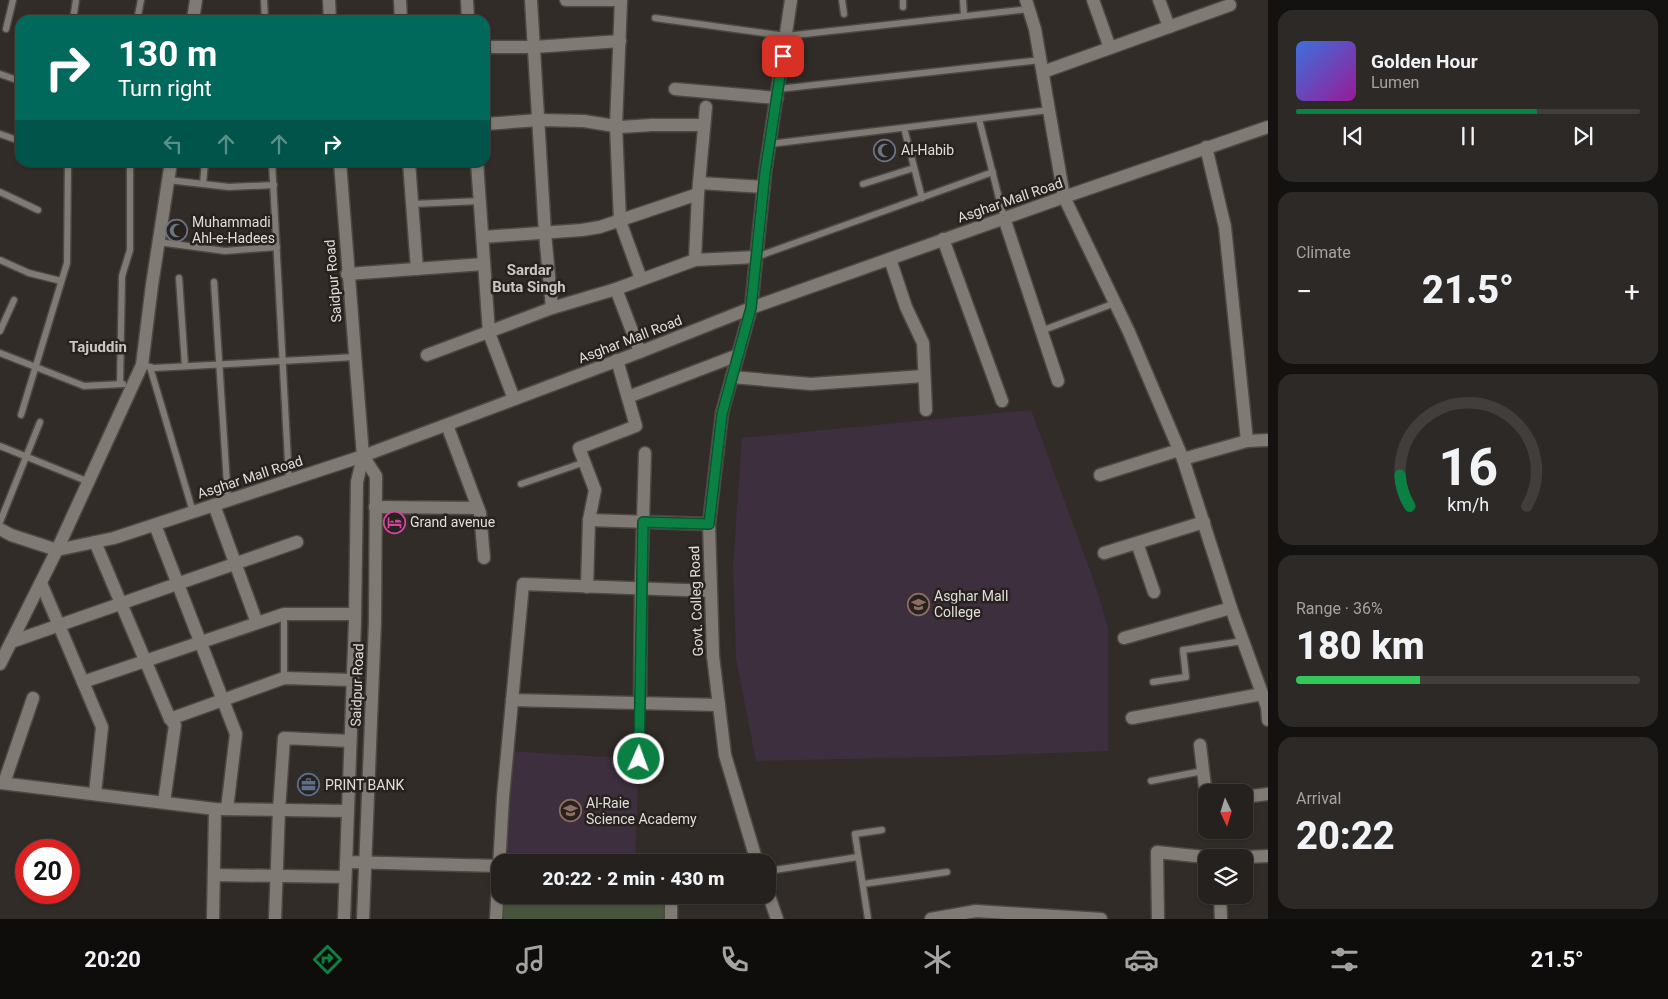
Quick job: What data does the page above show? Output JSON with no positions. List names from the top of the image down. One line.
{"streets":{"street":["Asghar Mall Road","Saidpur Road","Govt. Colleg Road"]},"crossings":[["Asghar Mall Road","Saidpur Road"],["Asghar Mall Road","Govt. Colleg Road"]],"districts":["Sardar Buta Singh","Tajuddin"],"places":{"mosque":["Al-Habib","Muhammadi Ahl-e-Hadees"],"hotel":["Grand avenue"],"school or university":["Asghar Mall College","Al-Raie Science Academy"],"office":["PRINT BANK"]},"north":"bottom","page":{"turn":["130 m","Turn right"],"song":["Golden Hour","Lumen"],"tile":["Climate",["Range · 36%","180 km"],["Arrival","20:22"]],"heat":["−","21.5°","+"],"limit":"20","trip":"20:22 · 2 min · 430 m","tabs":["20:20","21.5°"],"gauge":["16","km/h"]}}
